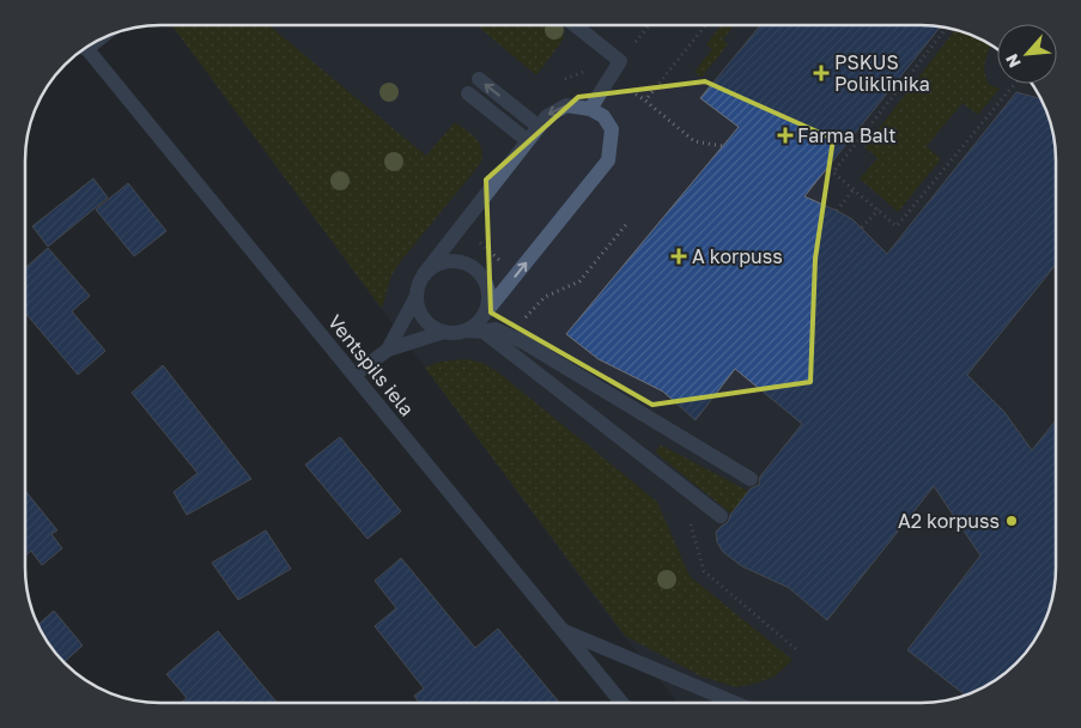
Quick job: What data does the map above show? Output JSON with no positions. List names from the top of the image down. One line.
{"streets":{"street":["Ventspils iela"]},"places":{"health":["PSKUS Poliklīnika","Farma Balt","A korpuss"],"other":["A2 korpuss"]},"north":"bottom left"}
